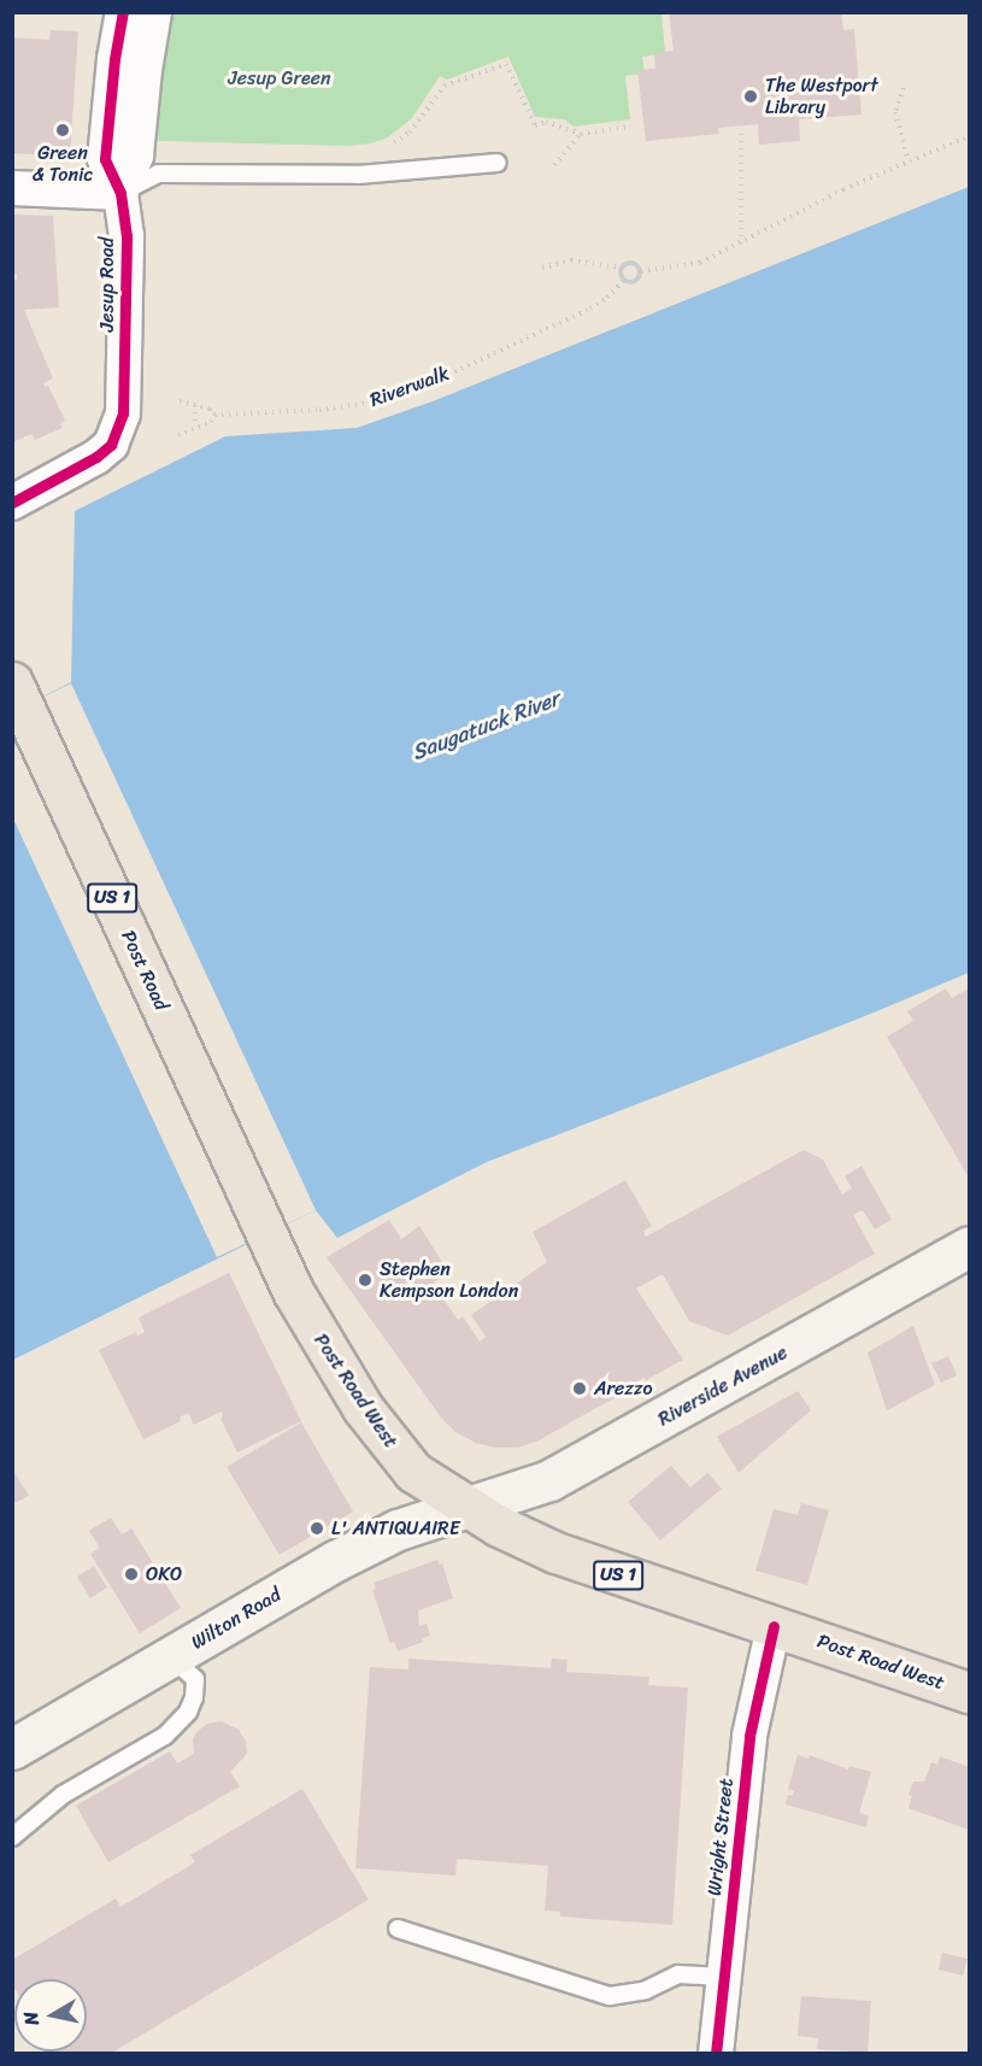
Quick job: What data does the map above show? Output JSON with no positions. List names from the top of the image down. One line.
{"streets":{"main road":["US 1","Post Road","Riverside Avenue","Post Road West","Wilton Road"],"street":["Jesup Road","Wright Street"],"path":["Riverwalk"]},"crossings":[["Post Road","Post Road West"],["Riverside Avenue","Post Road West"],["Riverside Avenue","Wilton Road"],["Post Road West","Wilton Road"],["Post Road West","Wright Street"]],"water":["Saugatuck River"],"parks":["Jesup Green"],"places":["The Westport Library","Green & Tonic","Stephen Kempson London","Arezzo","L' ANTIQUAIRE","OKO"],"north":"left"}
